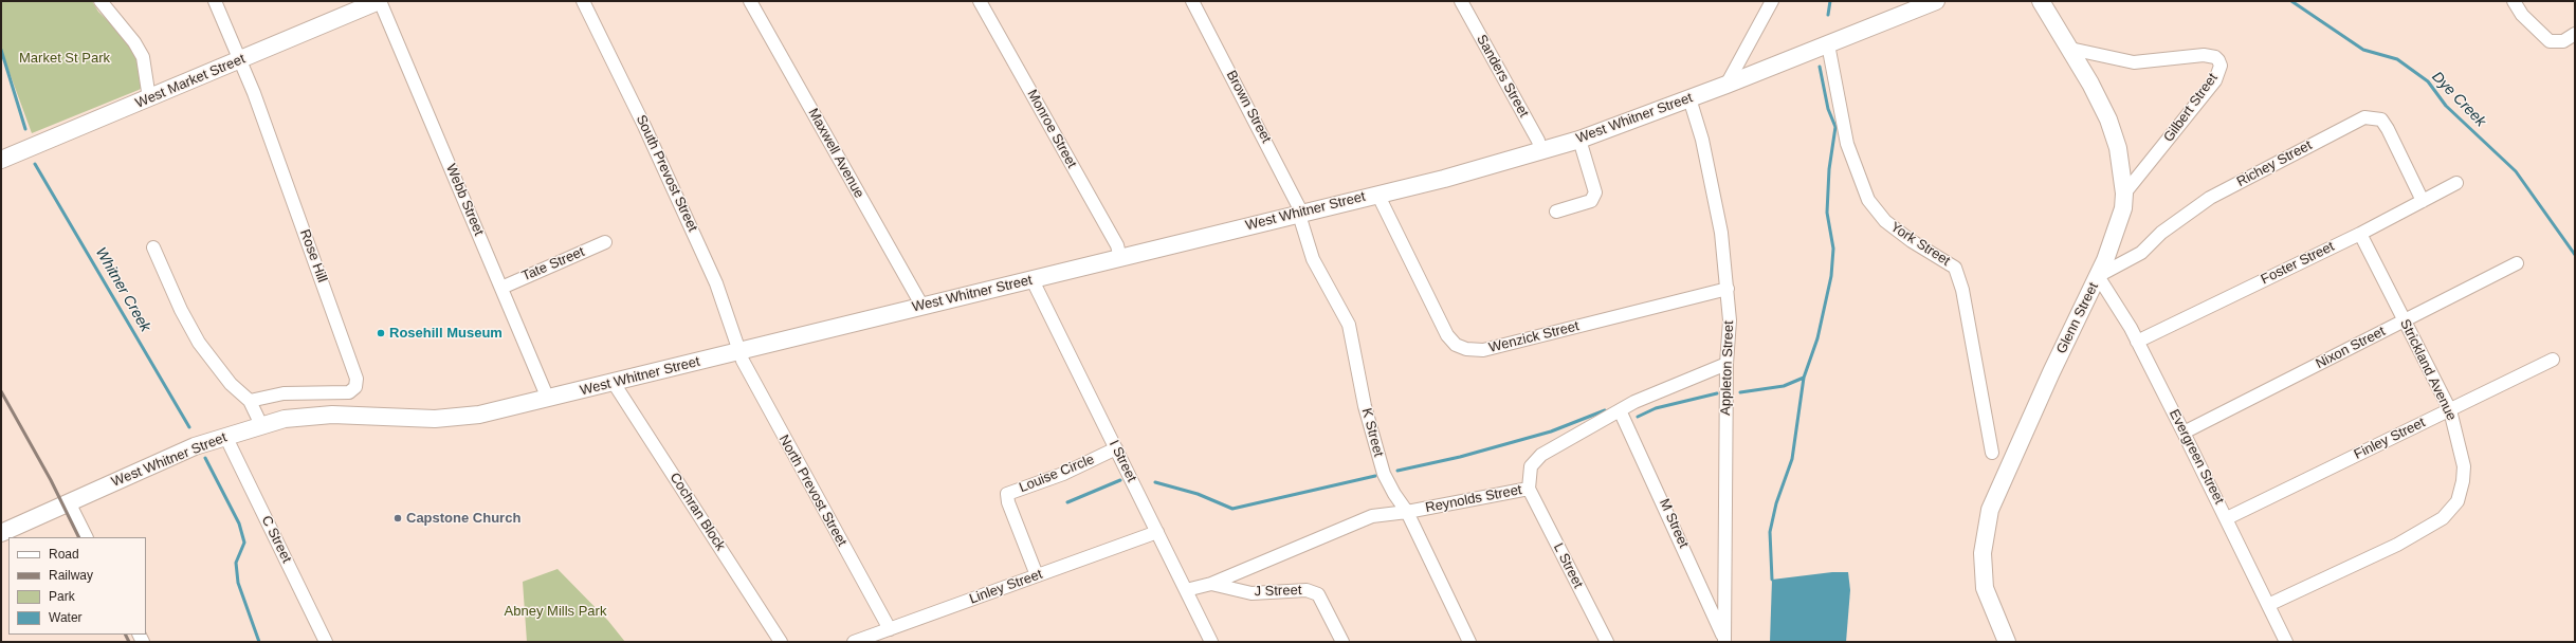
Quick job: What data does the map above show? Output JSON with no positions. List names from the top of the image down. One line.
{"streets":{"main road":["West Market Street","West Whitner Street","Glenn Street"],"street":["Sanders Street","Brown Street","Gilbert Street","Monroe Street","Maxwell Avenue","Richey Street","South Prevost Street","Webb Street","York Street","Rose Hill","Foster Street","Tate Street","Wenzick Street","Nixon Street","Appleton Street","Strickland Avenue","K Street","Finley Street","Evergreen Street","I Street","Louise Circle","North Prevost Street","Reynolds Street","Cochran Block","M Street","C Street","L Street","Linley Street","J Street"]},"crossings":[["Sanders Street","West Whitner Street"],["West Market Street","Webb Street"],["West Market Street","Rose Hill"],["Brown Street","West Whitner Street"],["Brown Street","K Street"],["Gilbert Street","Glenn Street"],["West Whitner Street","Monroe Street"],["West Whitner Street","Maxwell Avenue"],["West Whitner Street","South Prevost Street"],["West Whitner Street","Webb Street"],["West Whitner Street","York Street"],["West Whitner Street","Wenzick Street"],["West Whitner Street","Appleton Street"],["West Whitner Street","K Street"],["West Whitner Street","I Street"],["West Whitner Street","North Prevost Street"],["West Whitner Street","Cochran Block"],["West Whitner Street","C Street"],["Richey Street","Foster Street"],["Richey Street","Glenn Street"],["Richey Street","Evergreen Street"],["South Prevost Street","North Prevost Street"],["Webb Street","Tate Street"],["Foster Street","Strickland Avenue"],["Foster Street","Evergreen Street"],["Glenn Street","Evergreen Street"],["Wenzick Street","Appleton Street"],["Nixon Street","Strickland Avenue"],["Nixon Street","Evergreen Street"],["Appleton Street","Reynolds Street"],["Appleton Street","M Street"],["Strickland Avenue","Finley Street"],["Strickland Avenue","Evergreen Street"],["K Street","Reynolds Street"],["Finley Street","Evergreen Street"],["I Street","Louise Circle"],["I Street","Linley Street"],["I Street","J Street"],["Louise Circle","Linley Street"],["North Prevost Street","Linley Street"],["Reynolds Street","M Street"],["Reynolds Street","L Street"],["Reynolds Street","J Street"]],"water":["Dye Creek","Whitner Creek"],"parks":["Market St Park","Abney Mills Park"],"places":["Rosehill Museum","Capstone Church"],"legend":["Road","Railway","Park","Water"]}
